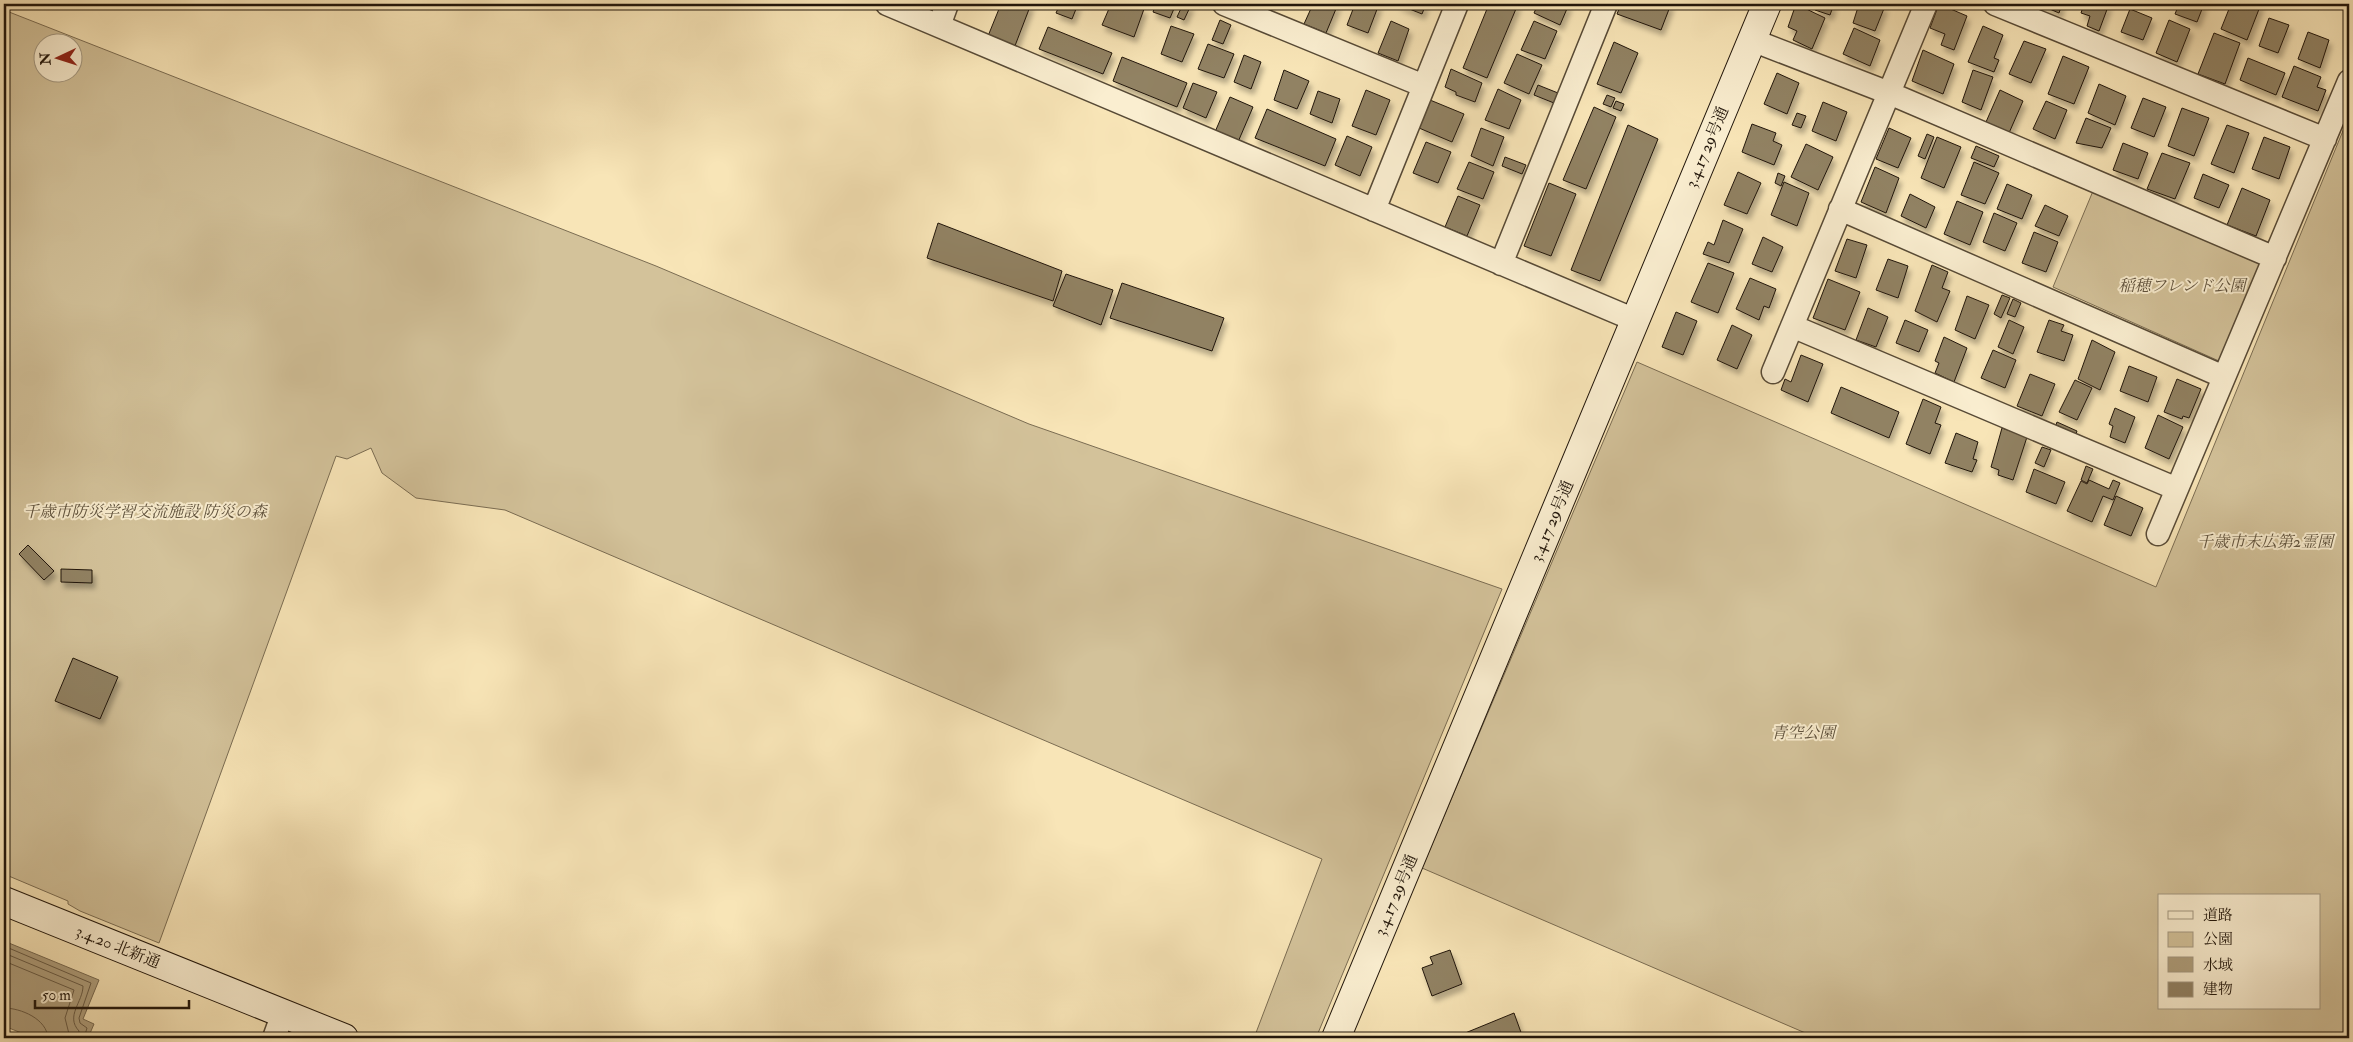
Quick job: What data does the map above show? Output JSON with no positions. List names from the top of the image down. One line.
{"streets":{"street":["3.4.17 29号通","3.4.20 北新通"]},"parks":["稲穂フレンド公園","千歳市防災学習交流施設 防災の森","千歳市末広第2霊園","青空公園"],"legend":["道路","公園","水域","建物"],"scale_bar":"50 m","north":"left"}
